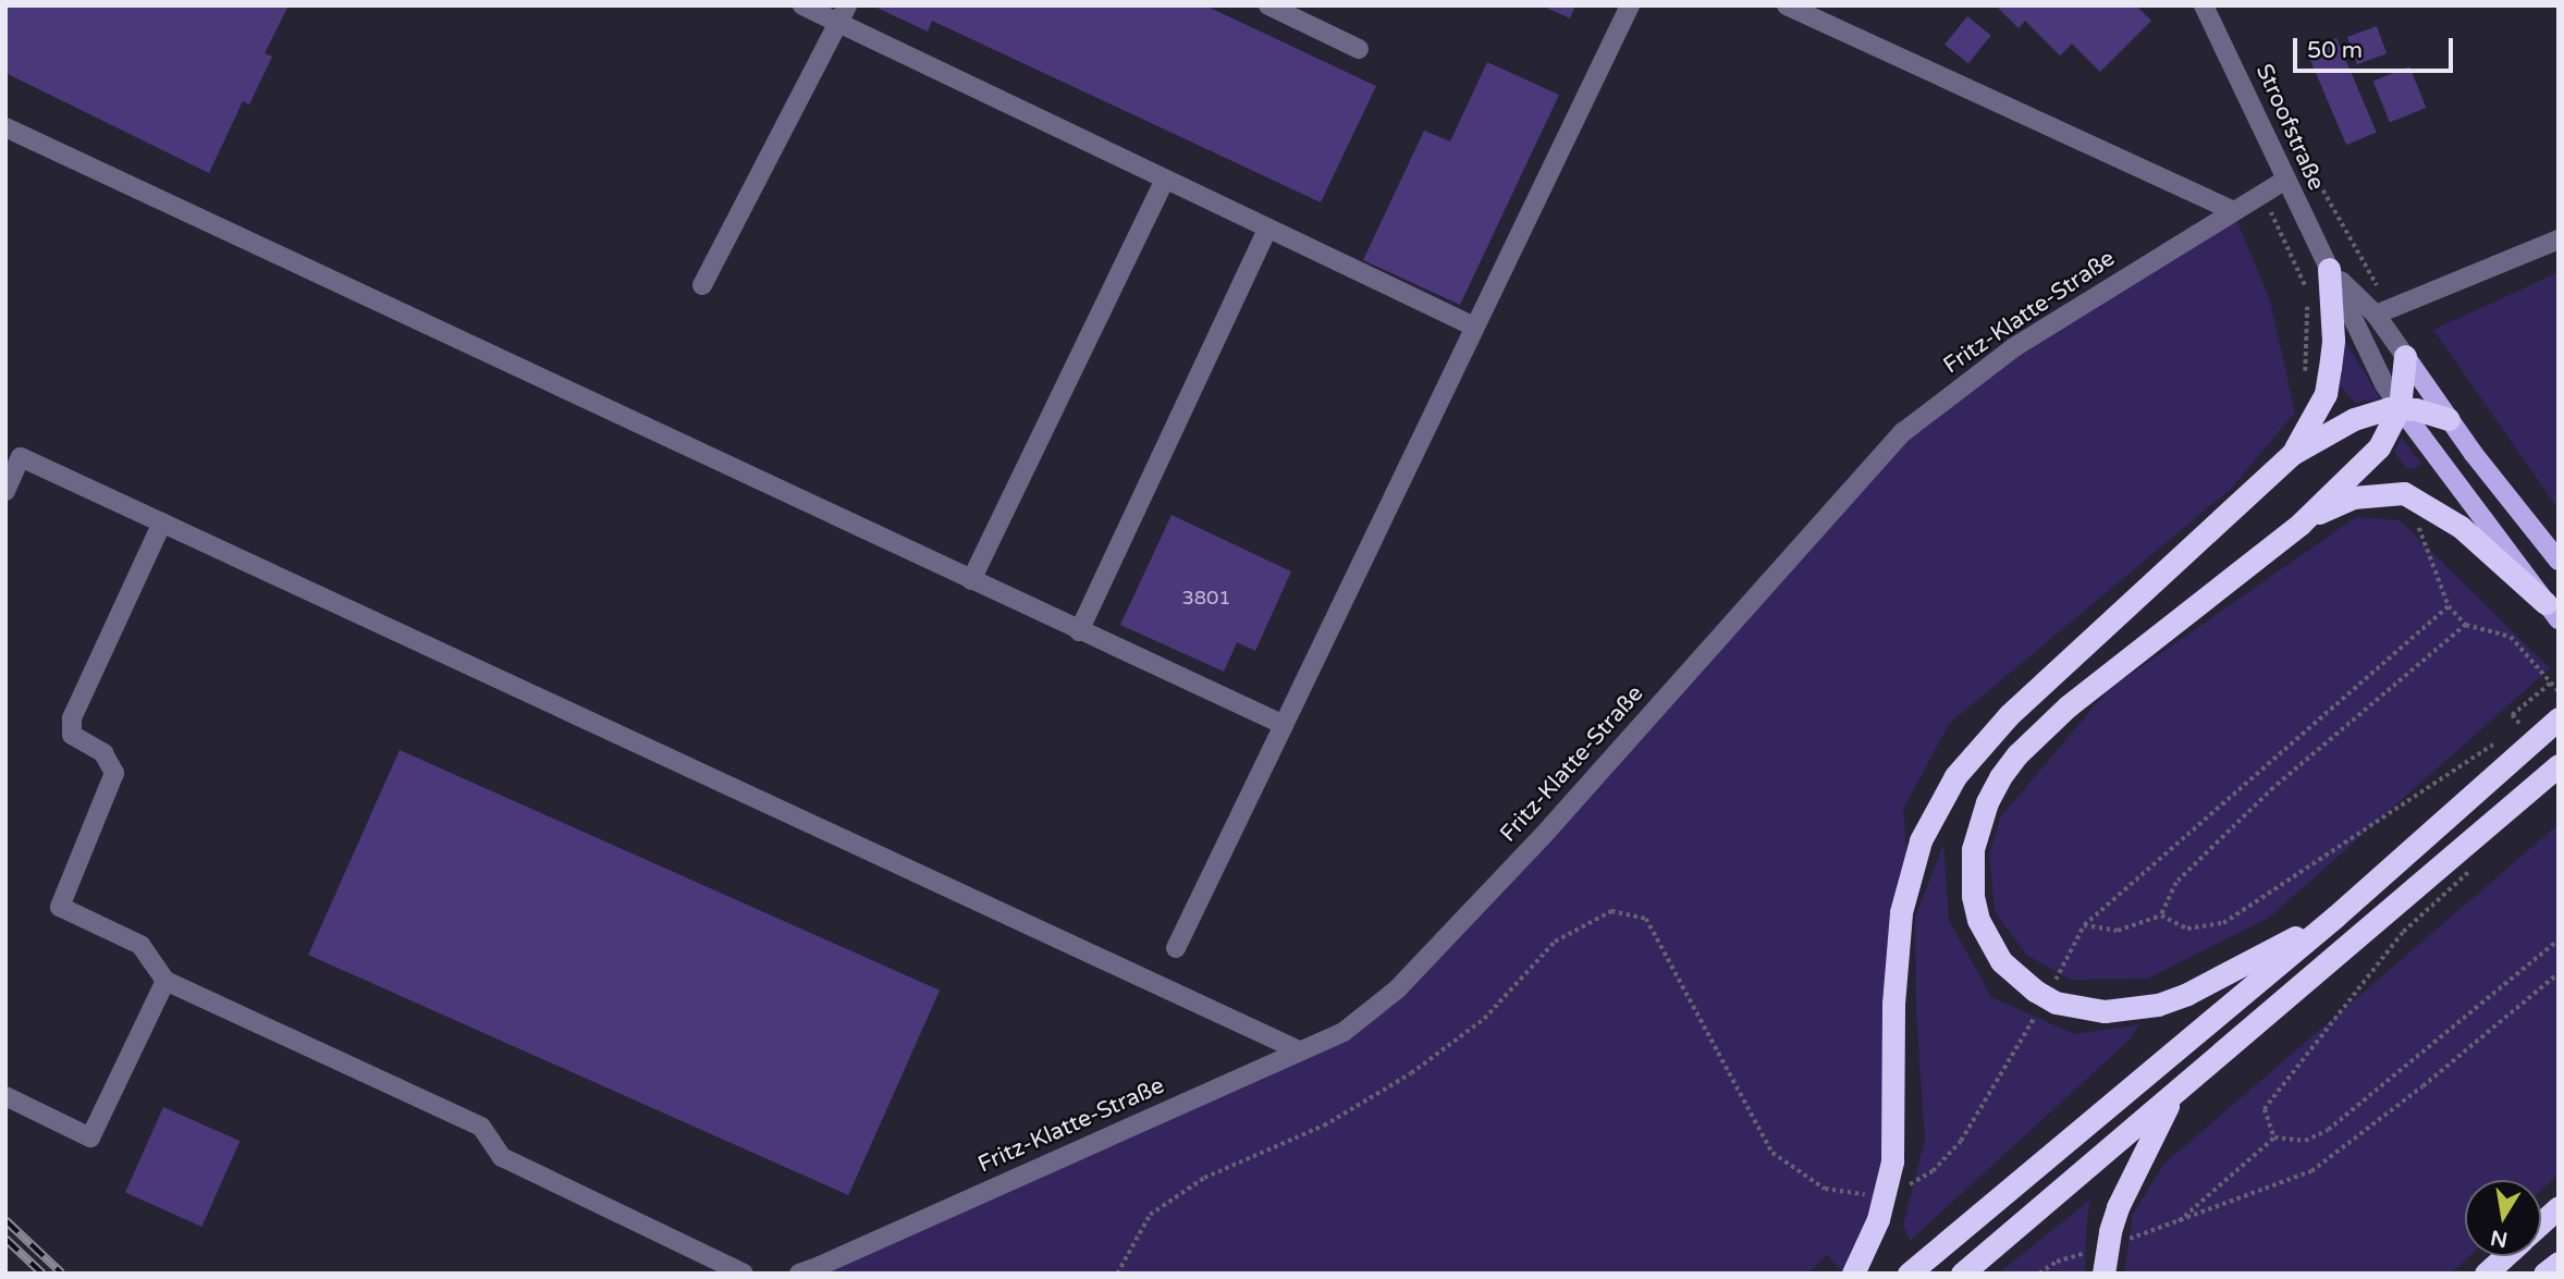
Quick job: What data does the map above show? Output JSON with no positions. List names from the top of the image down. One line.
{"streets":{"street":["Stroofstraße","Fritz-Klatte-Straße"]},"crossings":[["Stroofstraße","Fritz-Klatte-Straße"]],"house_numbers":["3801"],"scale_bar":"50 m","north":"bottom"}
